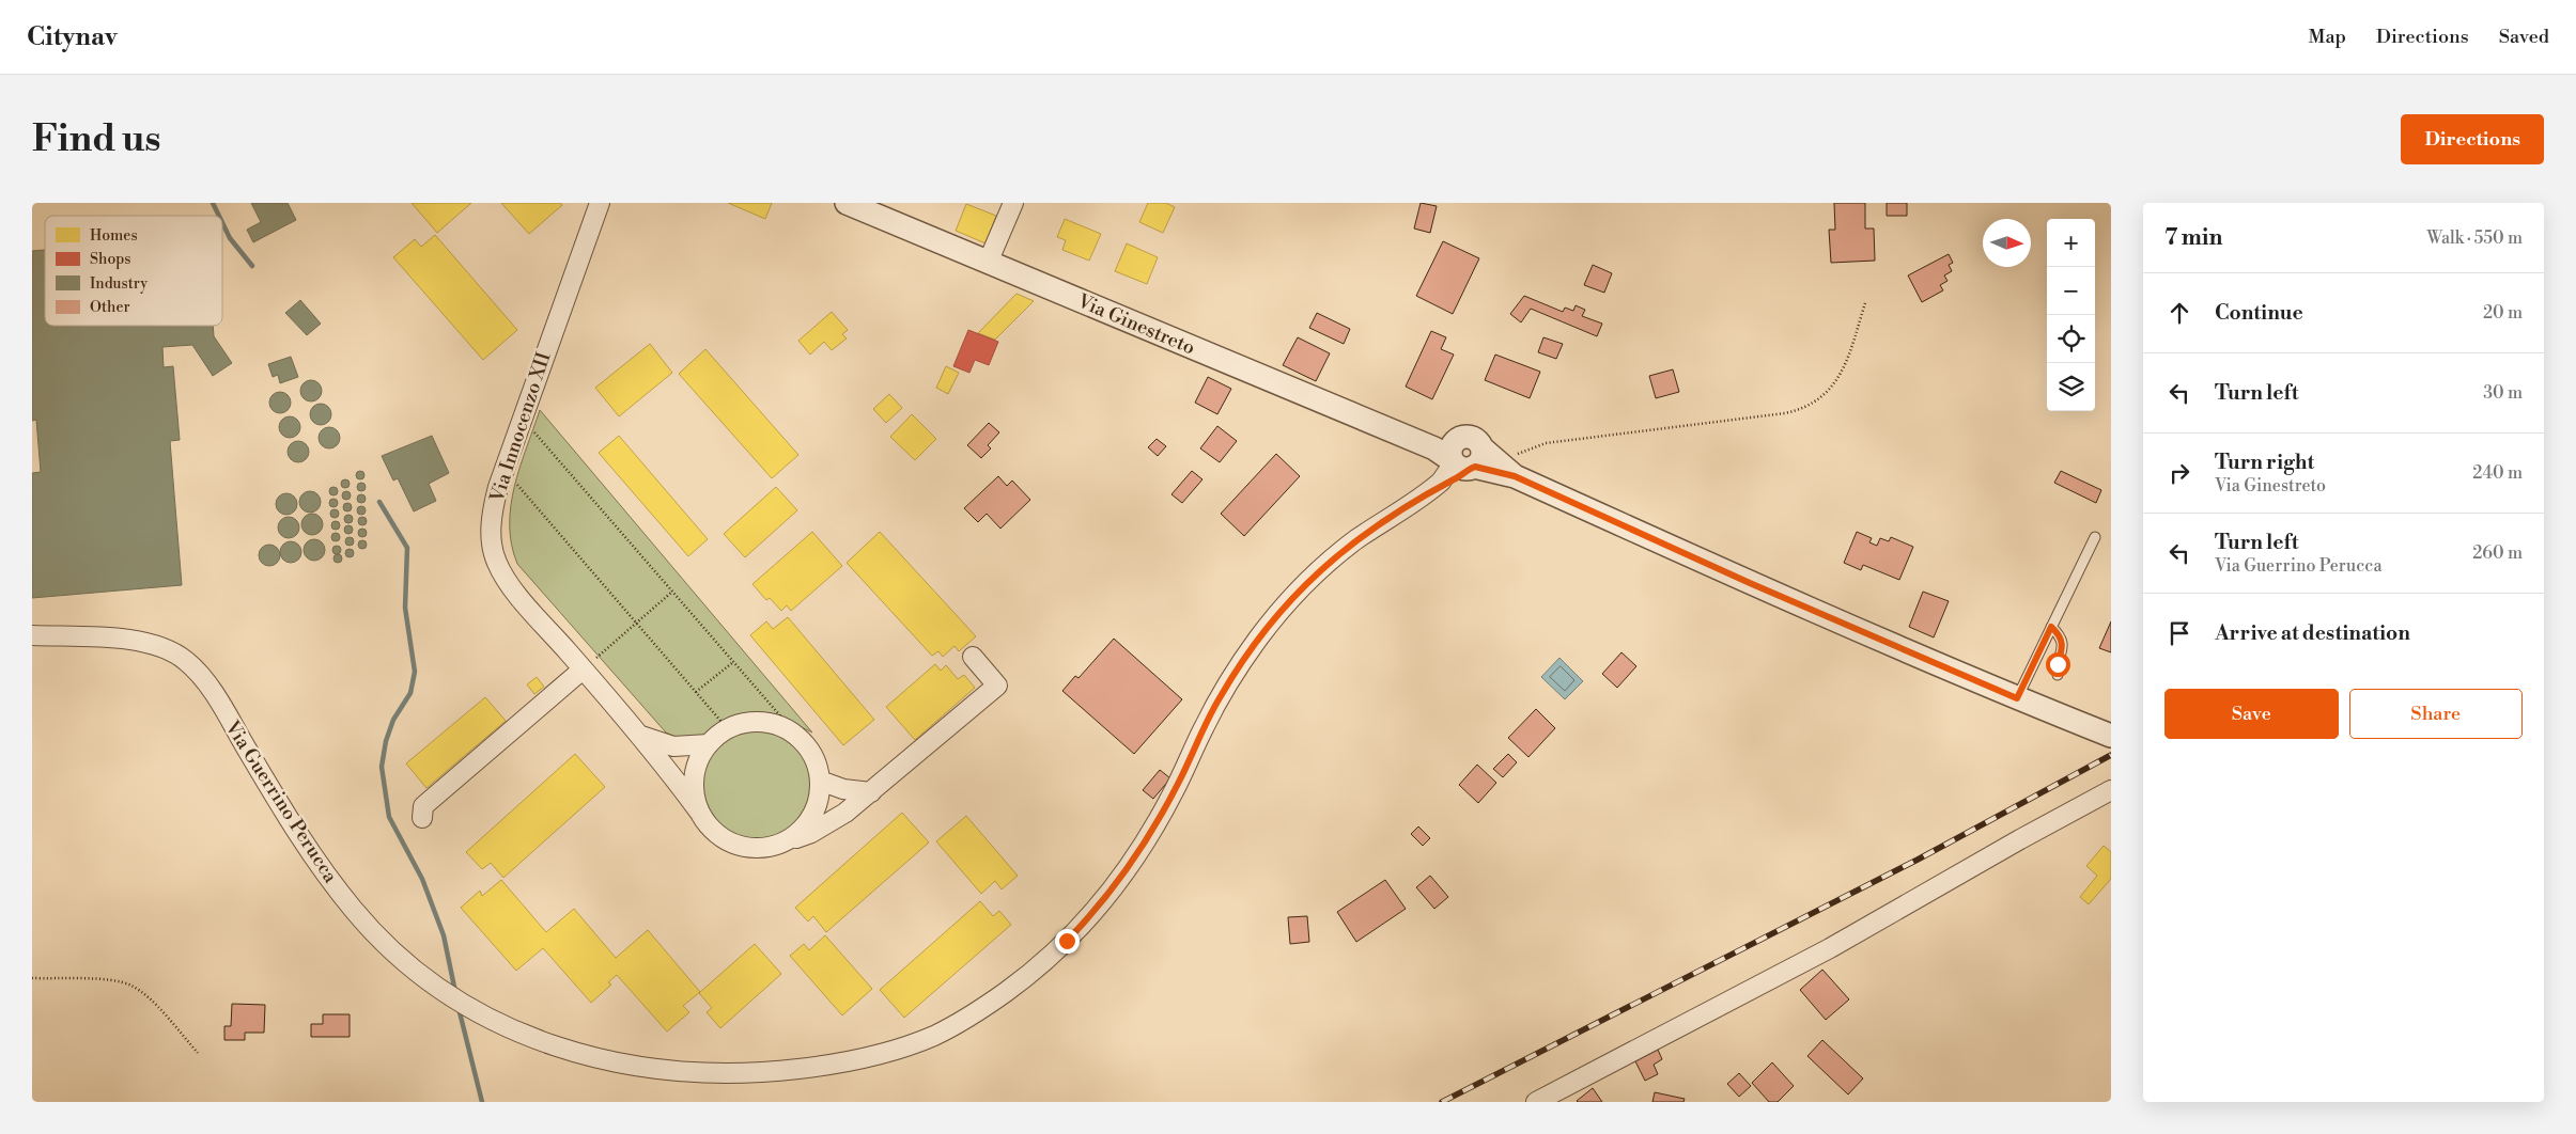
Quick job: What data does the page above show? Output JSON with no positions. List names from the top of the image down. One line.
{"streets":{"street":["Via Ginestreto","Via Innocenzo XII","Via Guerrino Perucca"]},"crossings":[["Via Ginestreto","Via Guerrino Perucca"]],"legend":["Homes","Shops","Industry","Other"],"north":"right","page":{"header":"Citynav","nav":["Map","Directions","Saved"],"buttons":["Directions",["Save","Share"]],"title":"Find us","heading":["7 min","Walk · 550 m"],"map_buttons":["+","−"],"list":[["Continue","20 m"],["Turn left","30 m"],["Turn right","Via Ginestreto","240 m"],["Turn left","Via Guerrino Perucca","260 m"],"Arrive at destination"]}}
